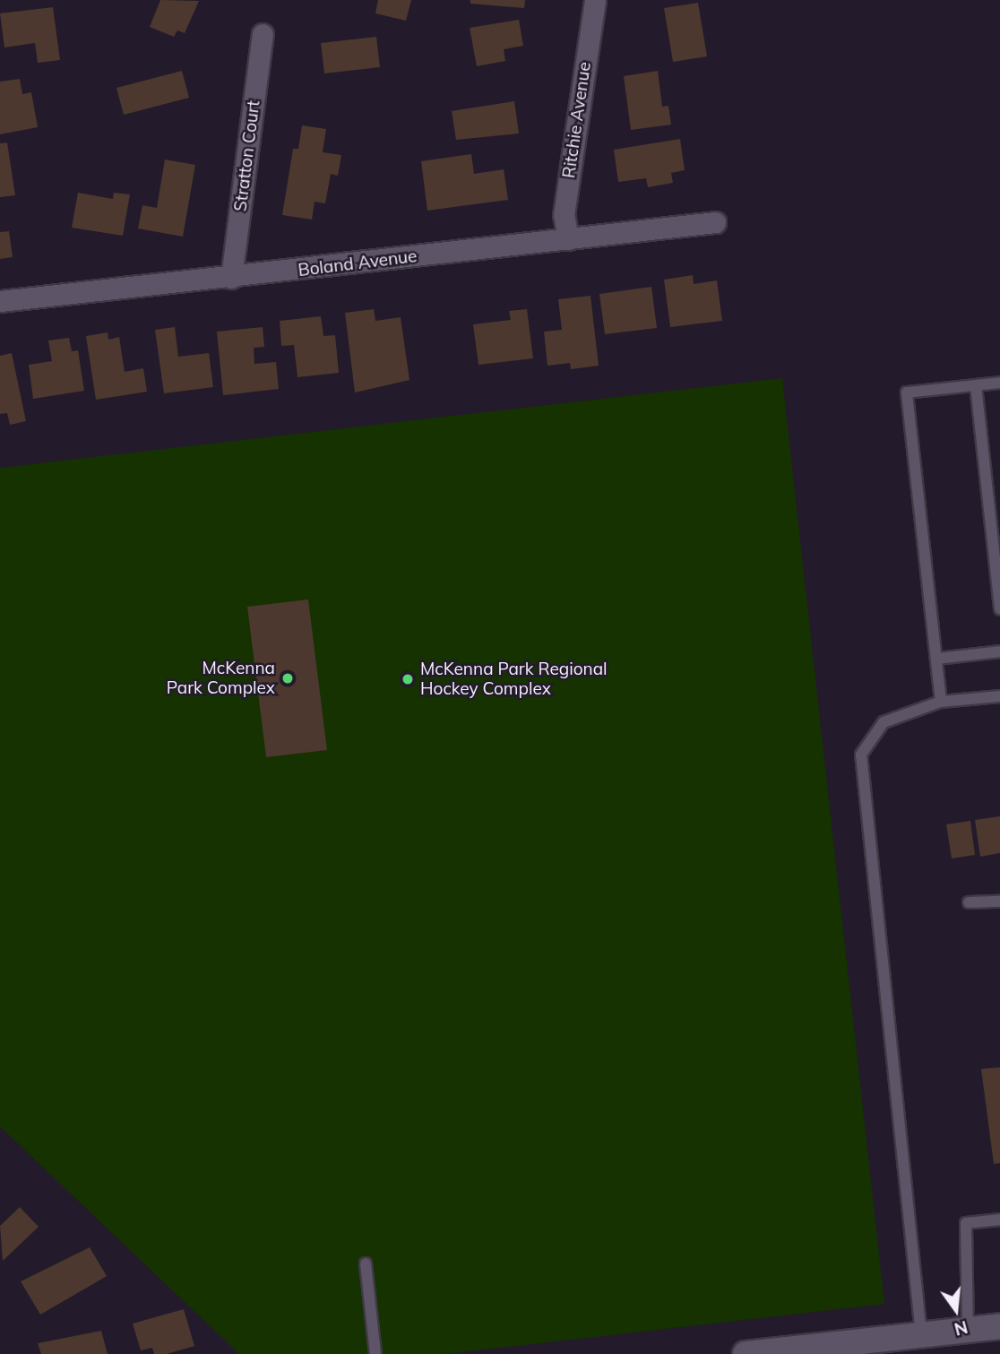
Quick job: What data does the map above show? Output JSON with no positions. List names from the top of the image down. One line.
{"streets":{"street":["Ritchie Avenue","Stratton Court","Boland Avenue"]},"crossings":[["Ritchie Avenue","Boland Avenue"],["Stratton Court","Boland Avenue"]],"places":["McKenna Park Complex","McKenna Park Regional Hockey Complex"],"north":"bottom"}
